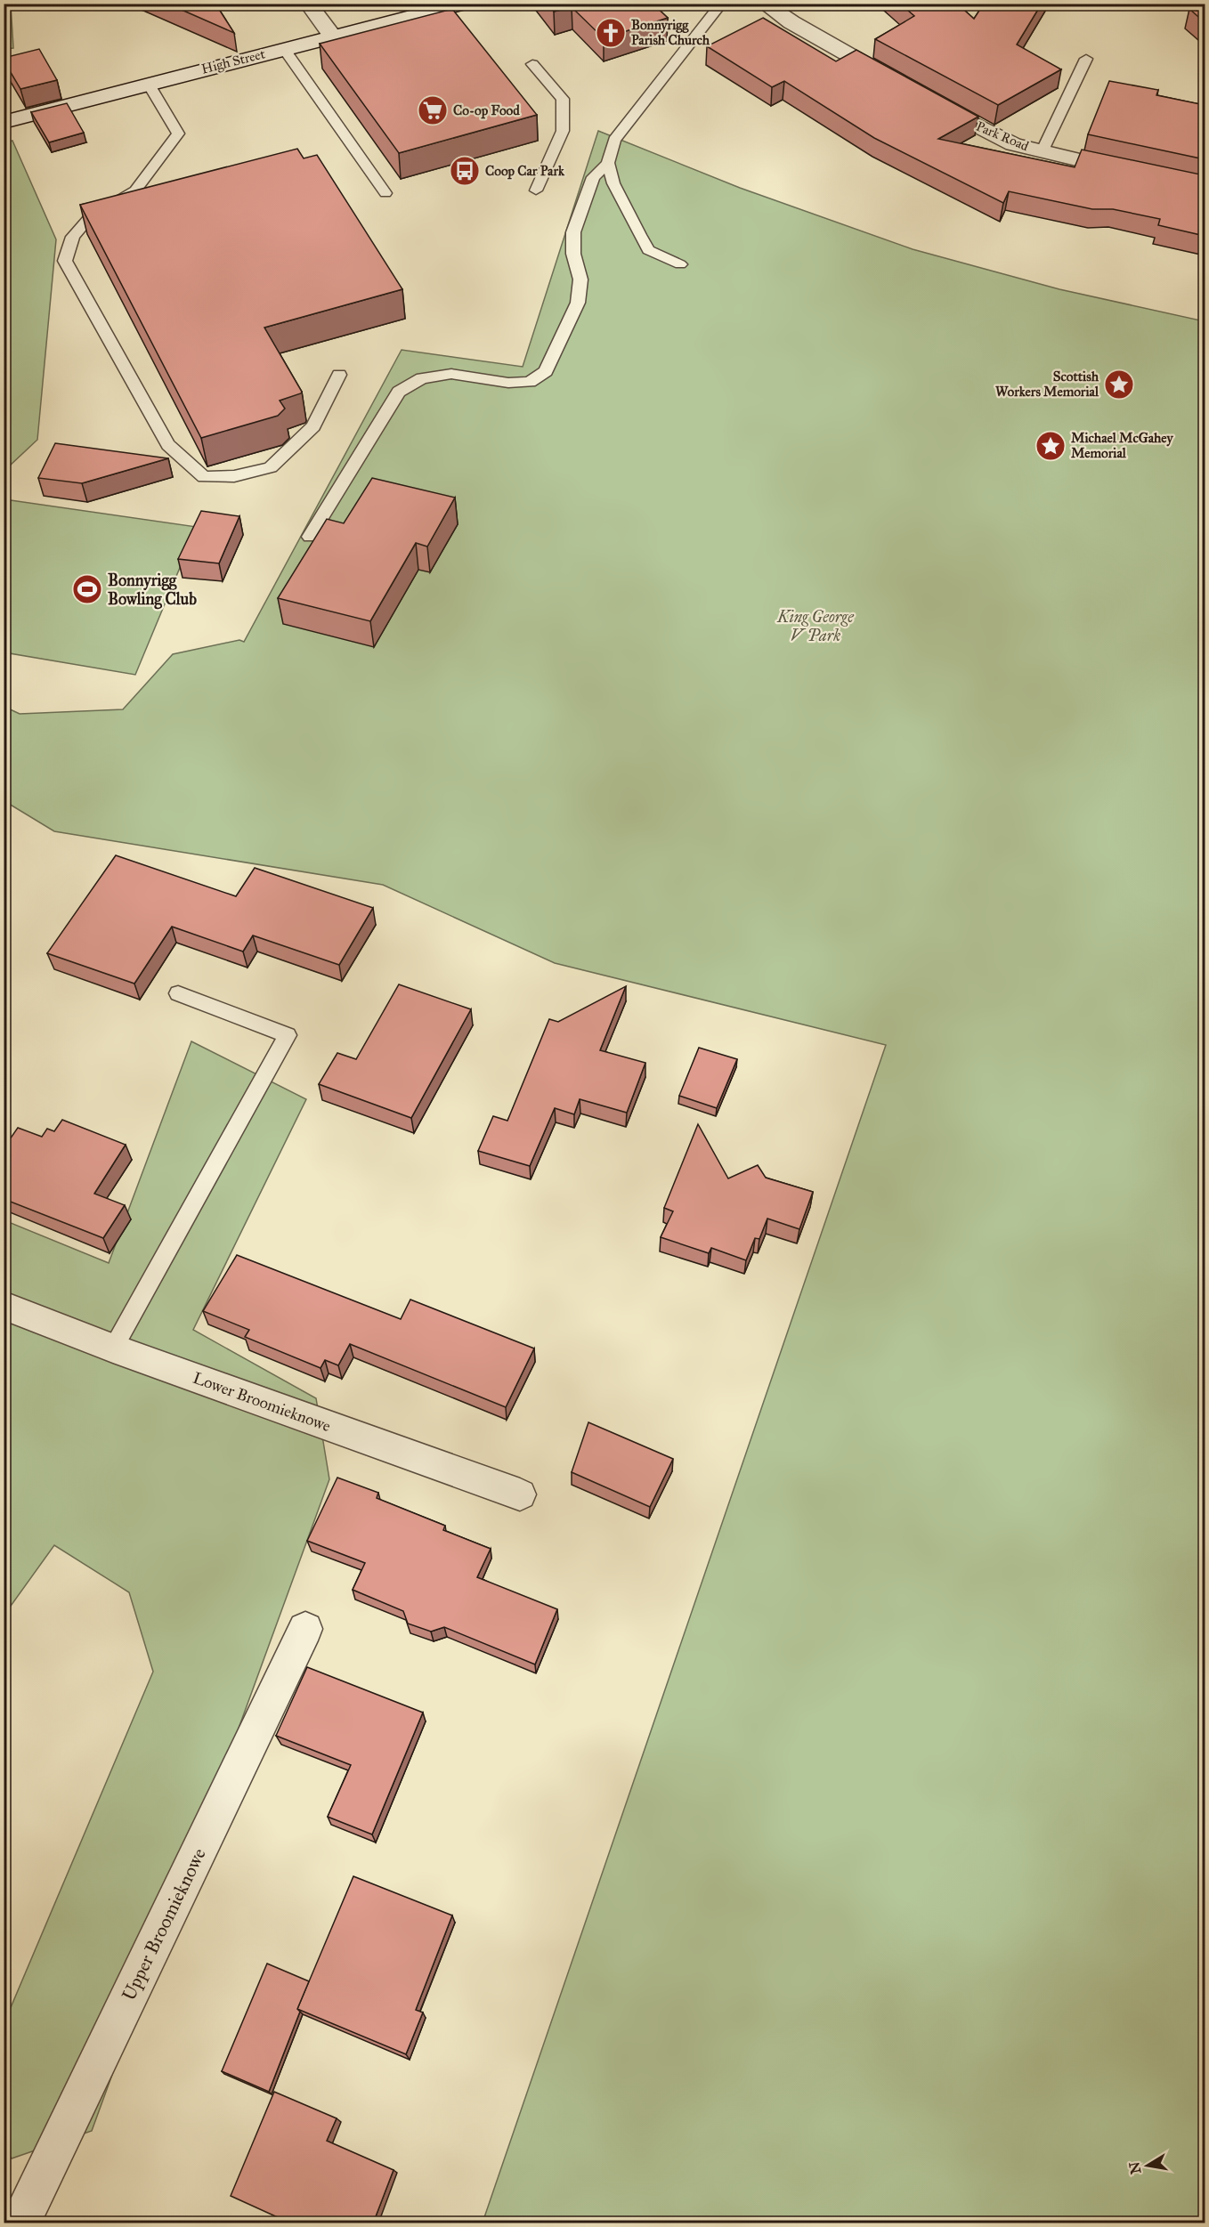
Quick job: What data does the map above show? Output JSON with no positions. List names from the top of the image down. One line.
{"streets":{"street":["High Street","Park Road","Lower Broomieknowe","Upper Broomieknowe"]},"parks":["King George V Park"],"places":{"church":["Bonnyrigg Parish Church"],"supermarket":["Co-op Food"],"bus stop":["Coop Car Park"],"place":["Scottish Workers Memorial","Michael McGahey Memorial"],"sports":["Bonnyrigg Bowling Club"]},"north":"left"}
